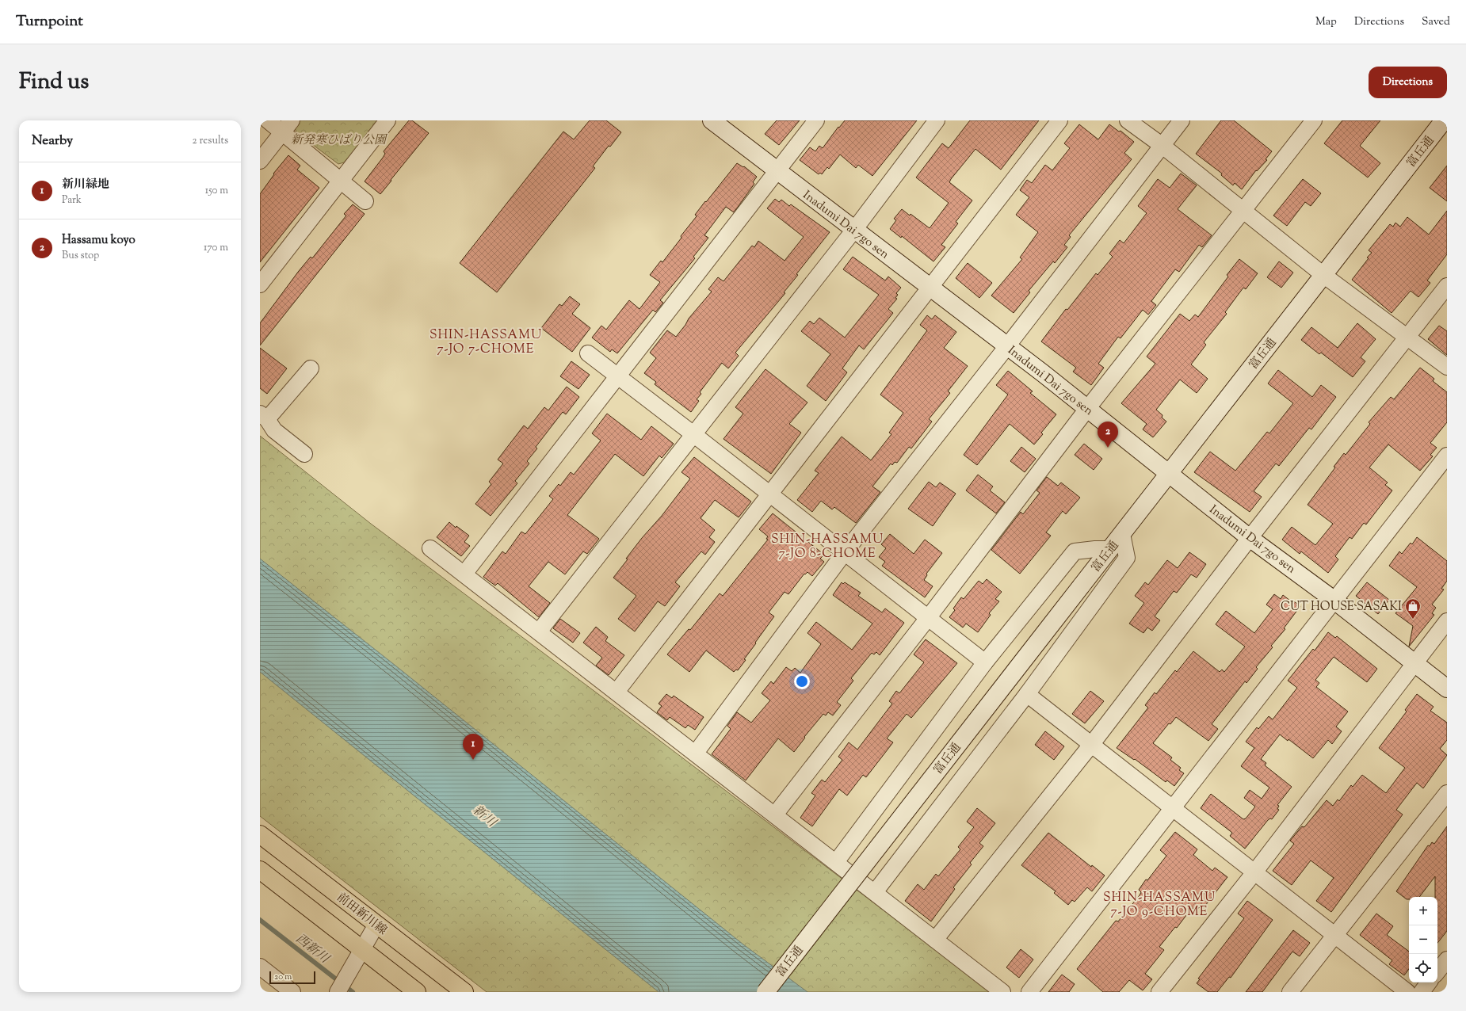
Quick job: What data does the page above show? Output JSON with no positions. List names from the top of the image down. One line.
{"streets":{"main road":["前田新川線"],"street":["富丘通","Inadumi Dai 7go sen"]},"crossings":[["富丘通","Inadumi Dai 7go sen"]],"districts":["SHIN-HASSAMU 7-JO 7-CHOME","SHIN-HASSAMU 7-JO 8-CHOME","SHIN-HASSAMU 7-JO 9-CHOME"],"water":["新川","西新川"],"parks":["新発寒ひばり公園"],"places":{"shop":["CUT HOUSE SASAKI"]},"scale_bar":"20 m","page":{"header":"Turnpoint","nav":["Map","Directions","Saved"],"title":"Find us","buttons":"Directions","heading":["Nearby","2 results"],"list":[{"mark":"1","name":"新川緑地","note":"Park","value":"150 m"},{"mark":"2","name":"Hassamu koyo","note":"Bus stop","value":"170 m"}],"pins":["2","1"],"map_buttons":["+","−"],"scale":"20 m"}}
